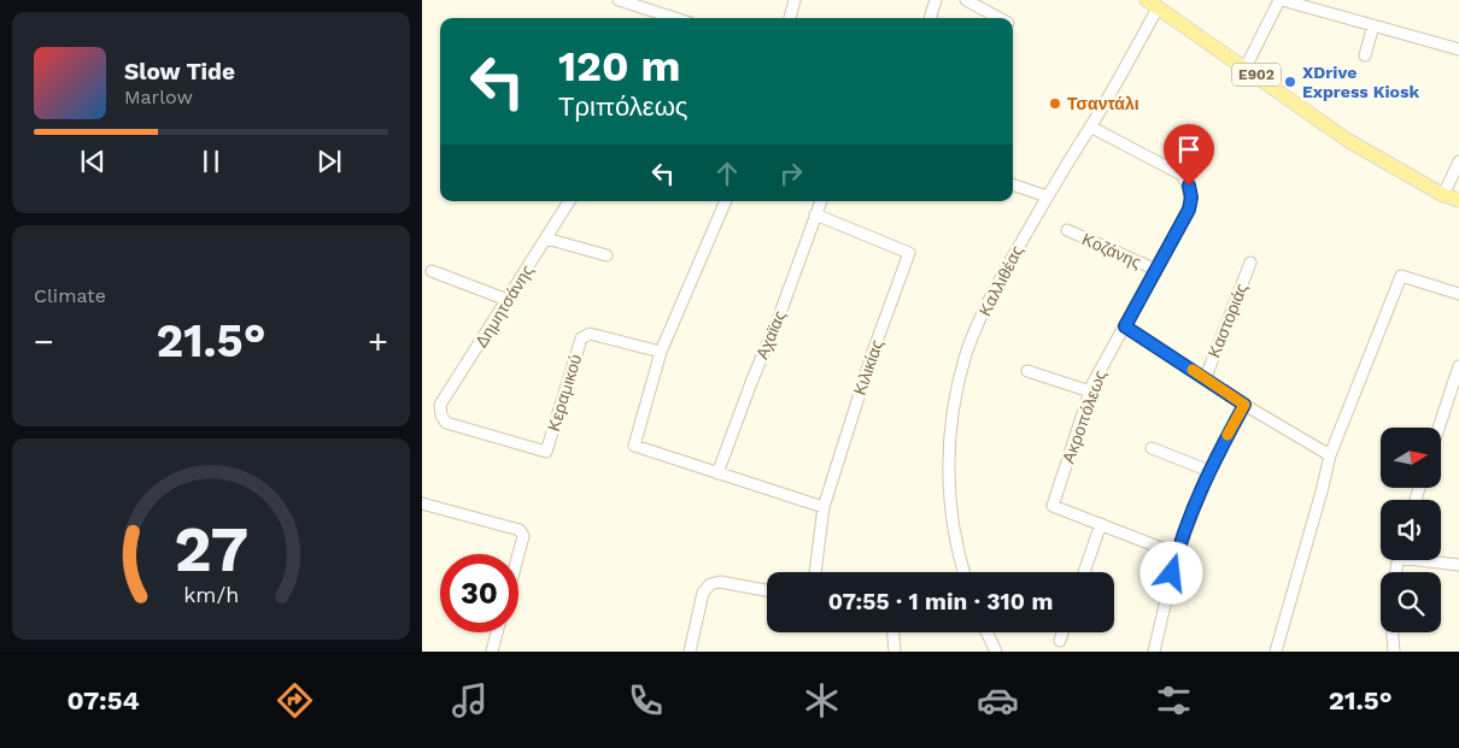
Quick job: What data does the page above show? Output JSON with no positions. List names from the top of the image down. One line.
{"streets":{"main road":["E902"],"street":["Κοζάνης","Καλλιθέας","Δημητσάνης","Καστοριάς","Αχαϊας","Κιλικίας","Κεραμικού","Ακροπόλεως"]},"crossings":[["E902","Καλλιθέας"],["Κοζάνης","Ακροπόλεως"],["Καλλιθέας","Ακροπόλεως"],["Δημητσάνης","Κεραμικού"],["Αχαϊας","Κιλικίας"]],"places":["XDrive Express Kiosk","Τσαντάλι"],"north":"right","page":{"turn":["120 m","Τριπόλεως"],"song":["Slow Tide","Marlow"],"tile":"Climate","heat":["−","21.5°","+"],"limit":"30","trip":"07:55 · 1 min · 310 m","tabs":["07:54","21.5°"],"gauge":["27","km/h"]}}
